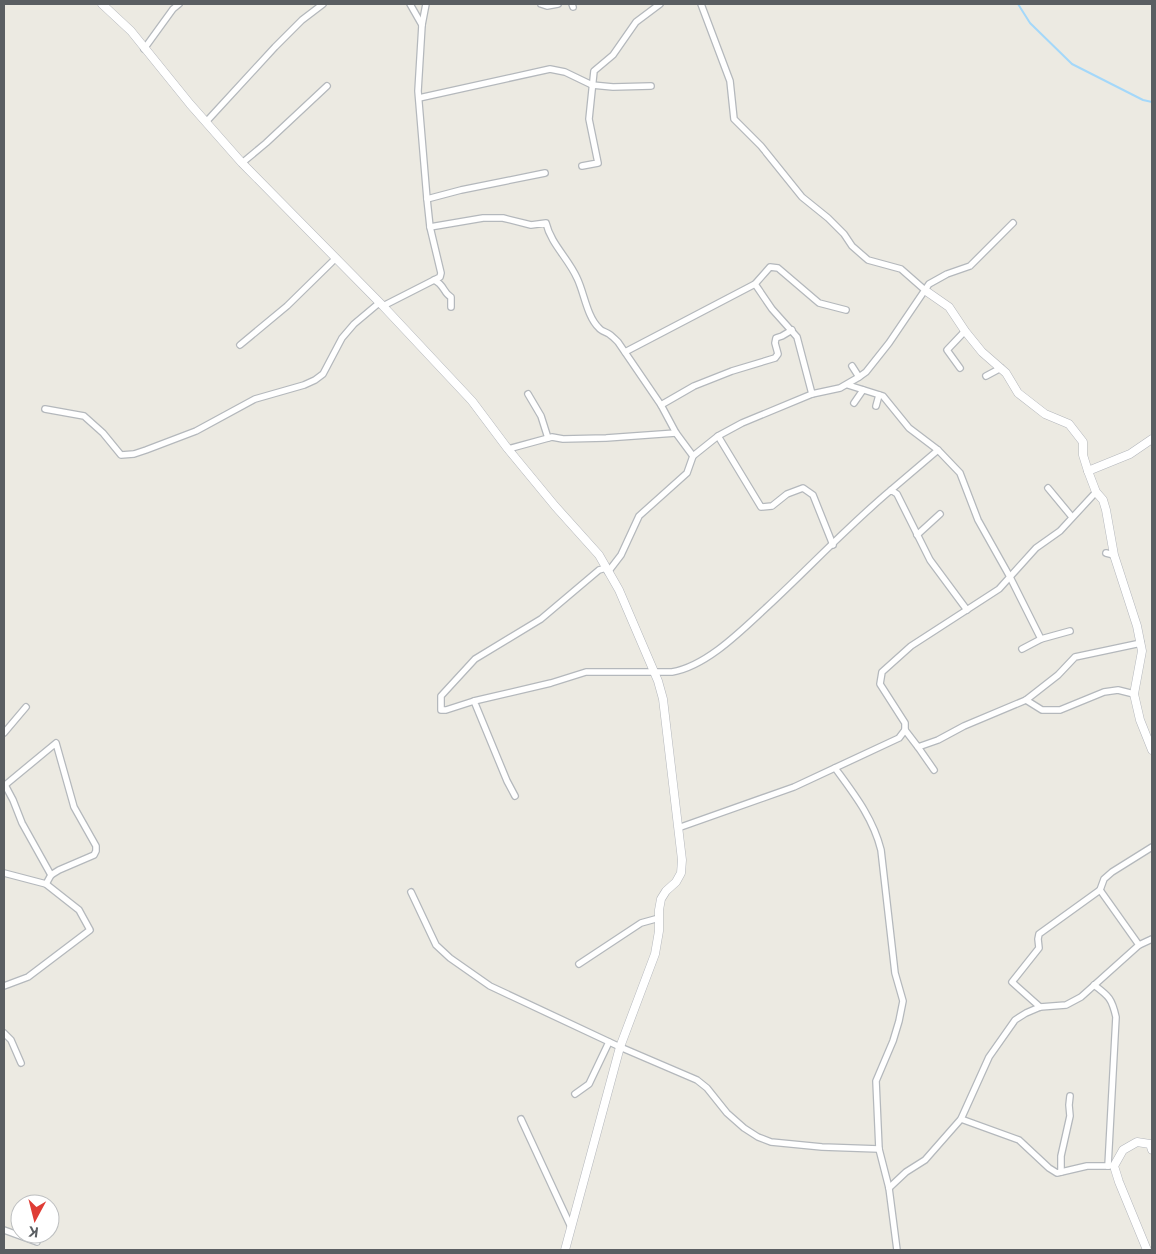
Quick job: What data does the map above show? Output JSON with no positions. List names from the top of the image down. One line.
{"north":"bottom"}
